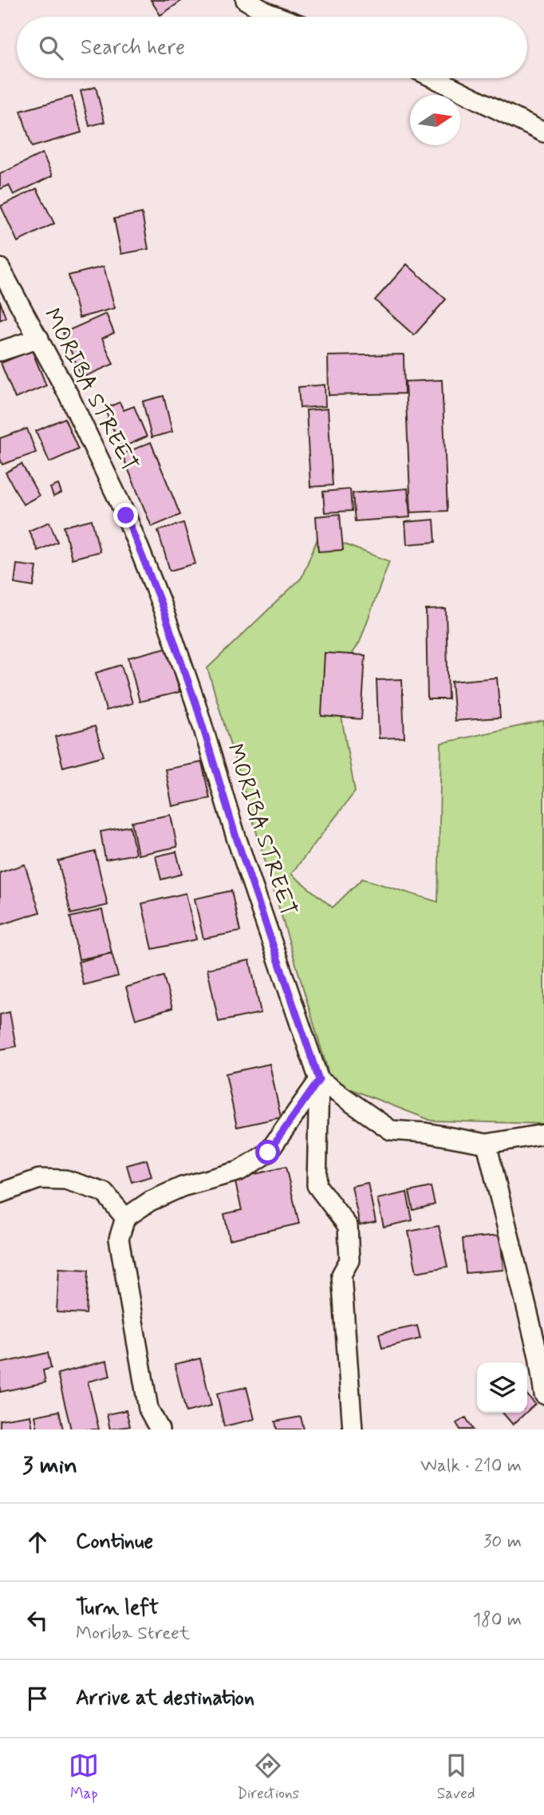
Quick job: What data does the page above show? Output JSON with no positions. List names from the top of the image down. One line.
{"streets":{"street":["MORIBA STREET"]},"north":"right","page":{"search":"Search here","heading":["3 min","Walk · 210 m"],"list":[["Continue","30 m"],["Turn left","Moriba Street","180 m"],"Arrive at destination"],"nav":["Map","Directions","Saved"]}}
